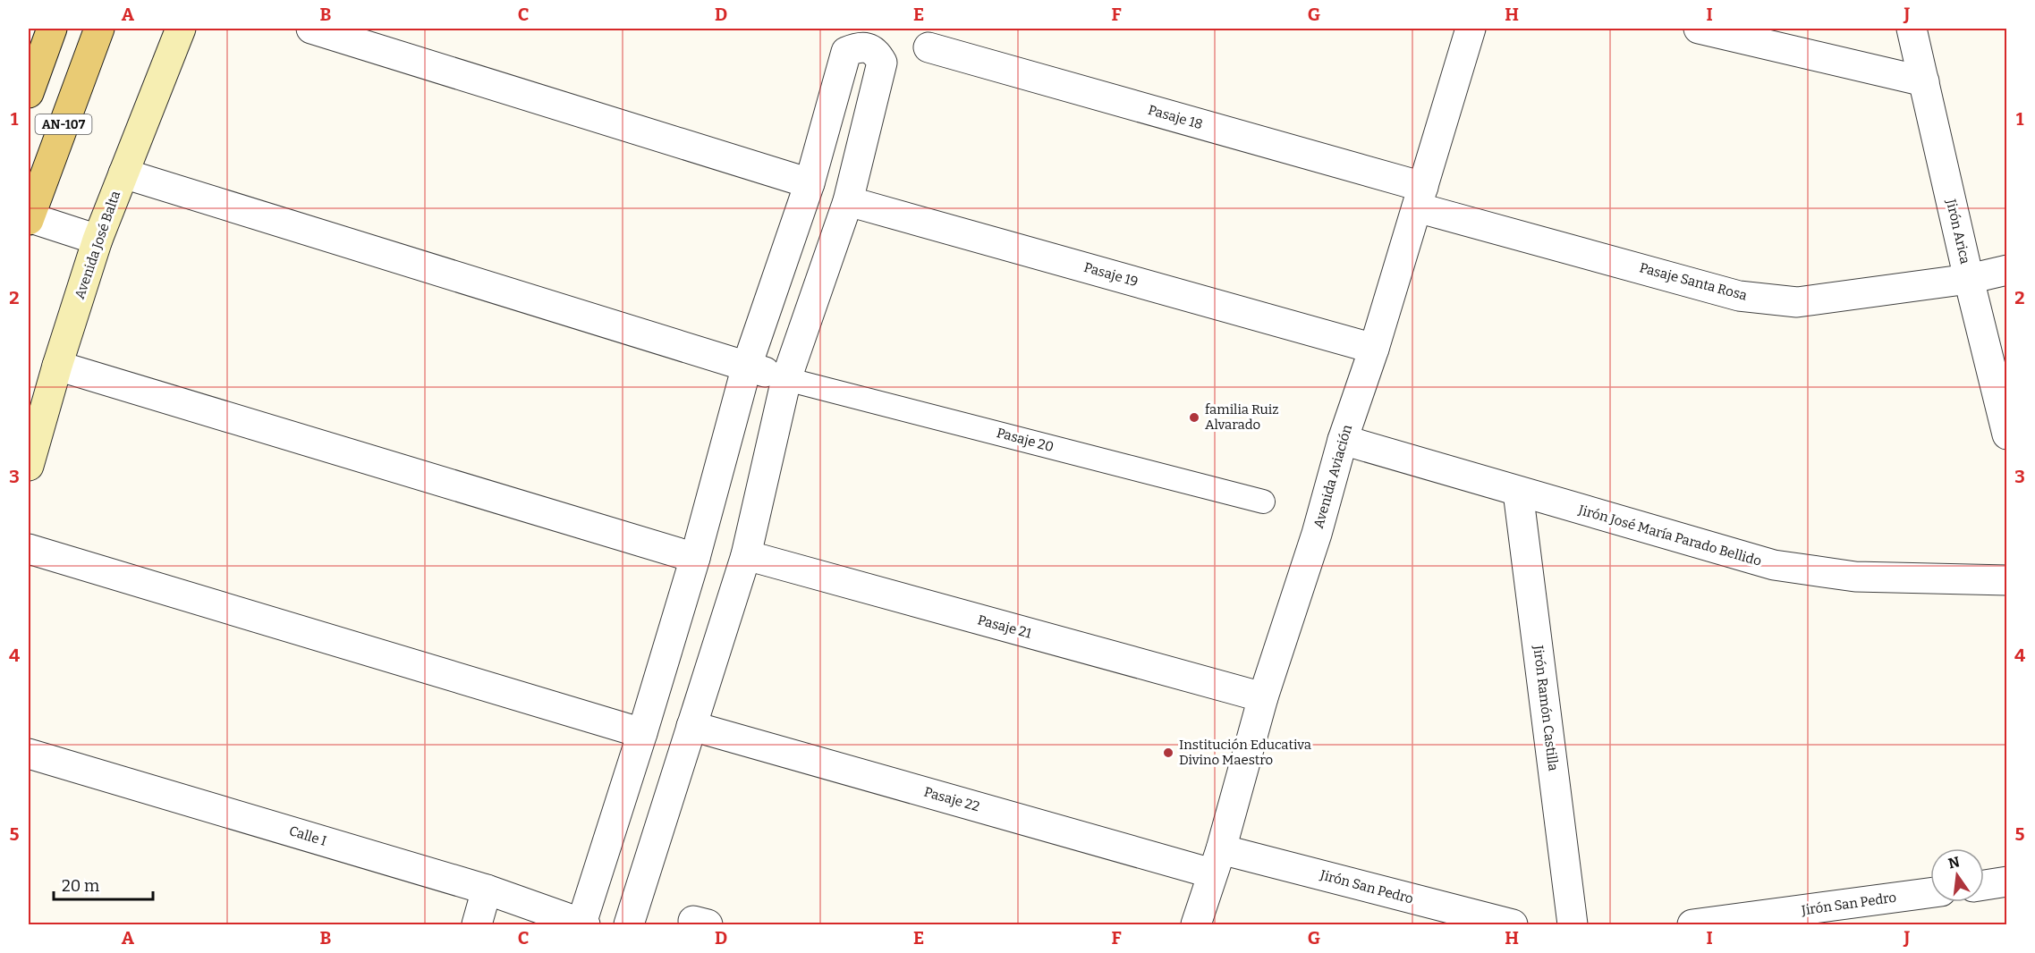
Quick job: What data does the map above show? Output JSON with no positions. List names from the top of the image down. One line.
{"streets":{"main road":["AN-107","Avenida José Balta"],"street":["Pasaje 18","Jirón Arica","Pasaje 19","Pasaje Santa Rosa","Pasaje 20","Avenida Aviación","Jirón José María Parado Bellido","Pasaje 21","Jirón Ramón Castilla","Pasaje 22","Calle I","Jirón San Pedro"]},"crossings":[["Pasaje 18","Pasaje Santa Rosa"],["Pasaje 18","Avenida Aviación"],["Jirón Arica","Pasaje Santa Rosa"],["Pasaje 19","Avenida Aviación"],["Pasaje Santa Rosa","Avenida Aviación"],["Avenida Aviación","Jirón José María Parado Bellido"],["Avenida Aviación","Pasaje 21"],["Avenida Aviación","Pasaje 22"],["Avenida Aviación","Jirón San Pedro"],["Jirón José María Parado Bellido","Jirón Ramón Castilla"],["Pasaje 22","Jirón San Pedro"]],"places":["familia Ruiz Alvarado","Institución Educativa Divino Maestro"],"scale_bar":"20 m","north":"top","grid":{"columns":["A","B","C","D","E","F","G","H","I","J"],"rows":["1","2","3","4","5"]}}
